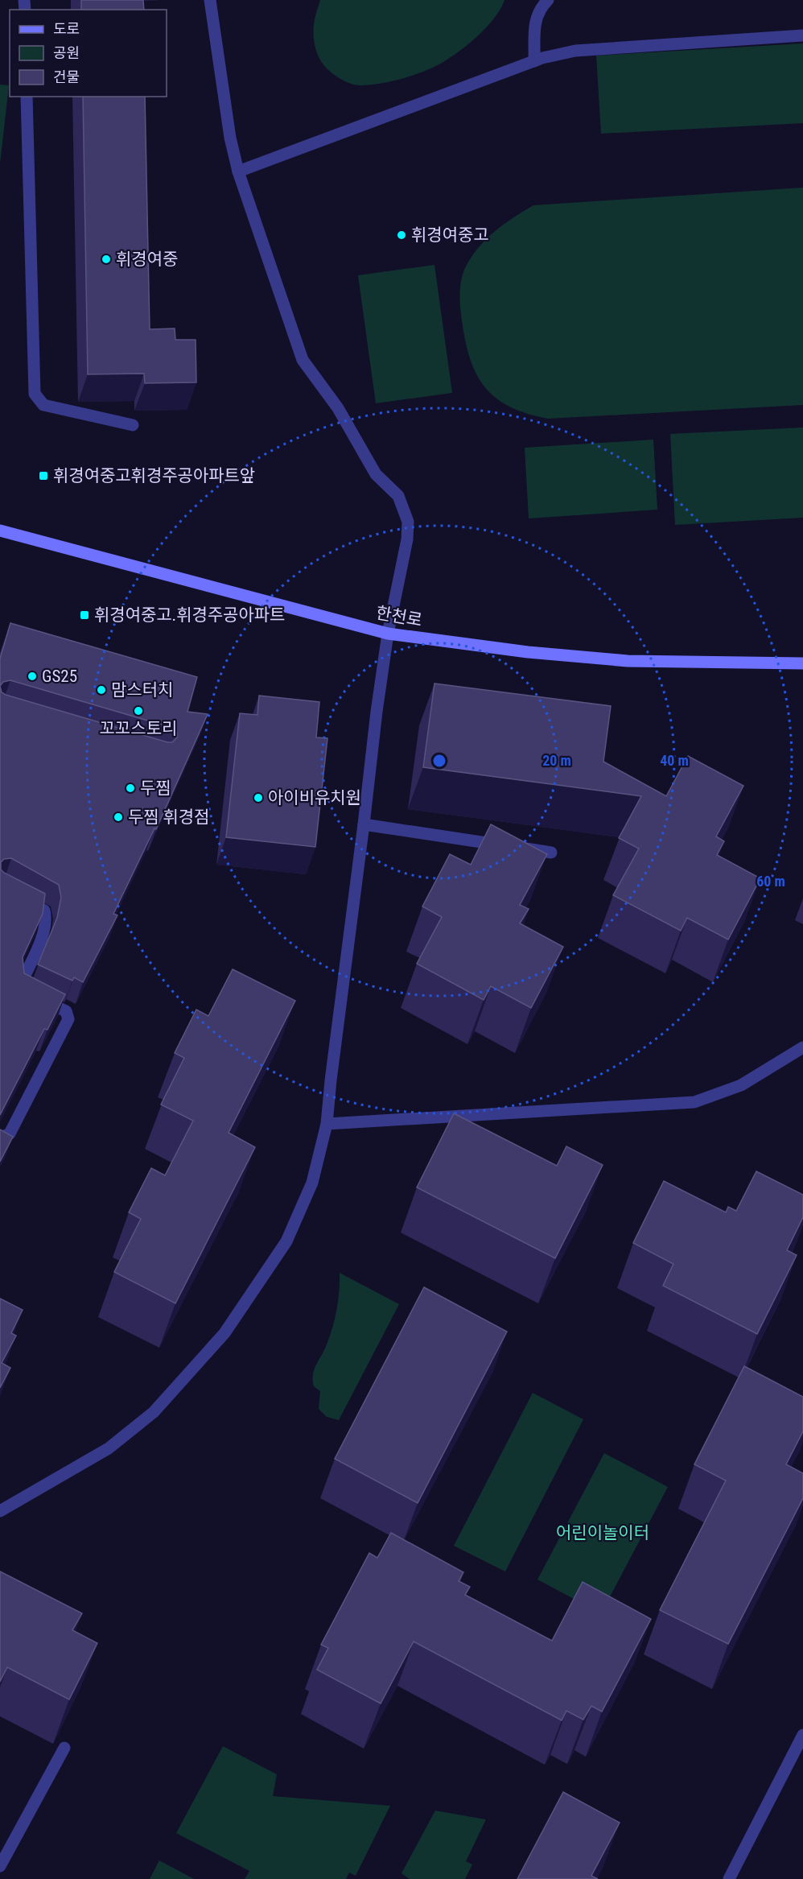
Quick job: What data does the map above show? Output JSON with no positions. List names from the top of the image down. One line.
{"streets":{"main road":["한천로"]},"parks":["어린이놀이터"],"places":{"other":["휘경여중고","휘경여중","GS25","맘스터치","꼬꼬스토리","두찜","아이비유치원","두찜 휘경점"],"transit":["휘경여중고휘경주공아파트앞","휘경여중고.휘경주공아파트"]},"legend":["도로","공원","건물"],"rings":["20 m","40 m","60 m"]}
